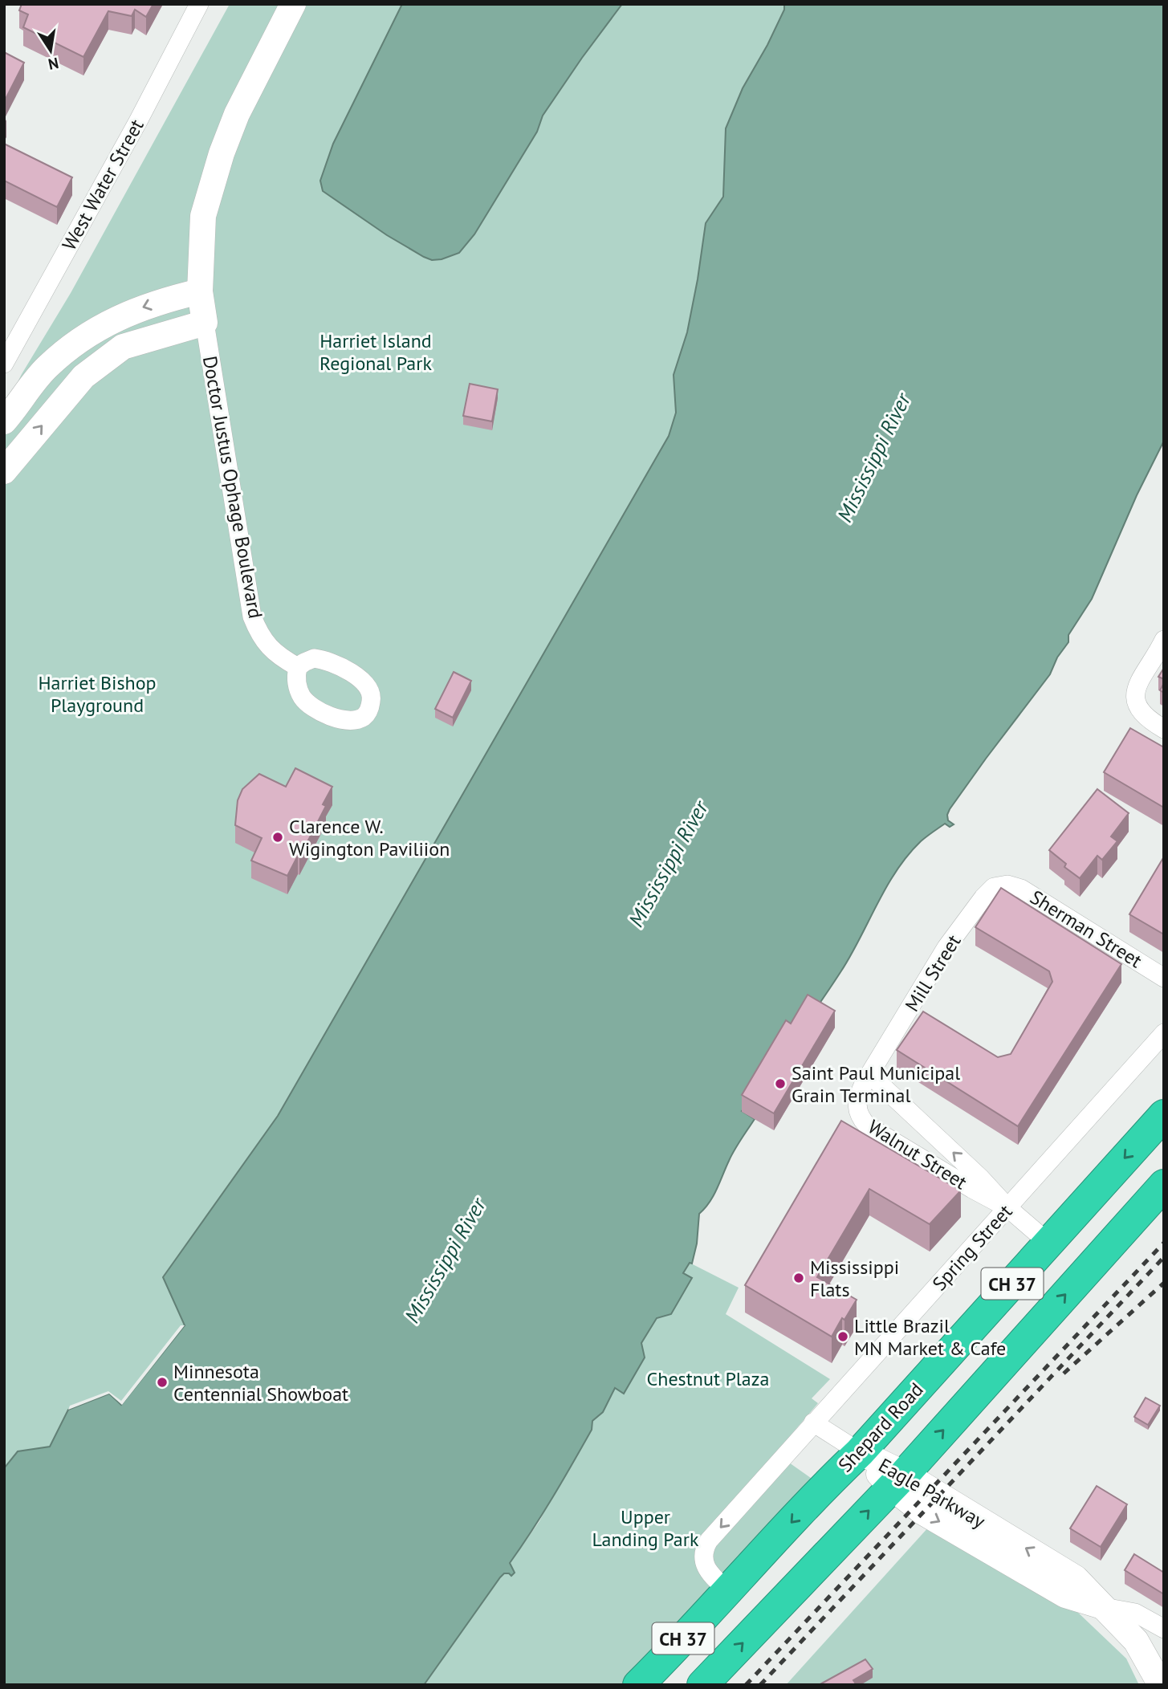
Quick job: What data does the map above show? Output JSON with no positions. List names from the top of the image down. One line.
{"streets":{"highway":["CH 37","Shepard Road"],"street":["West Water Street","Doctor Justus Ophage Boulevard","Sherman Street","Mill Street","Walnut Street","Spring Street","Eagle Parkway"]},"crossings":[["Sherman Street","Mill Street"],["Mill Street","Walnut Street"],["Walnut Street","Spring Street"],["Walnut Street","Shepard Road"],["Spring Street","Shepard Road"],["CH 37","Eagle Parkway"],["Shepard Road","Eagle Parkway"]],"one_way":["Walnut Street"],"water":["Mississippi River"],"parks":["Harriet Island Regional Park","Harriet Bishop Playground","Chestnut Plaza","Upper Landing Park"],"places":["Clarence W. Wigington Paviliion","Saint Paul Municipal Grain Terminal","Mississippi Flats","Little Brazil MN Market & Cafe","Minnesota Centennial Showboat"],"north":"bottom"}
